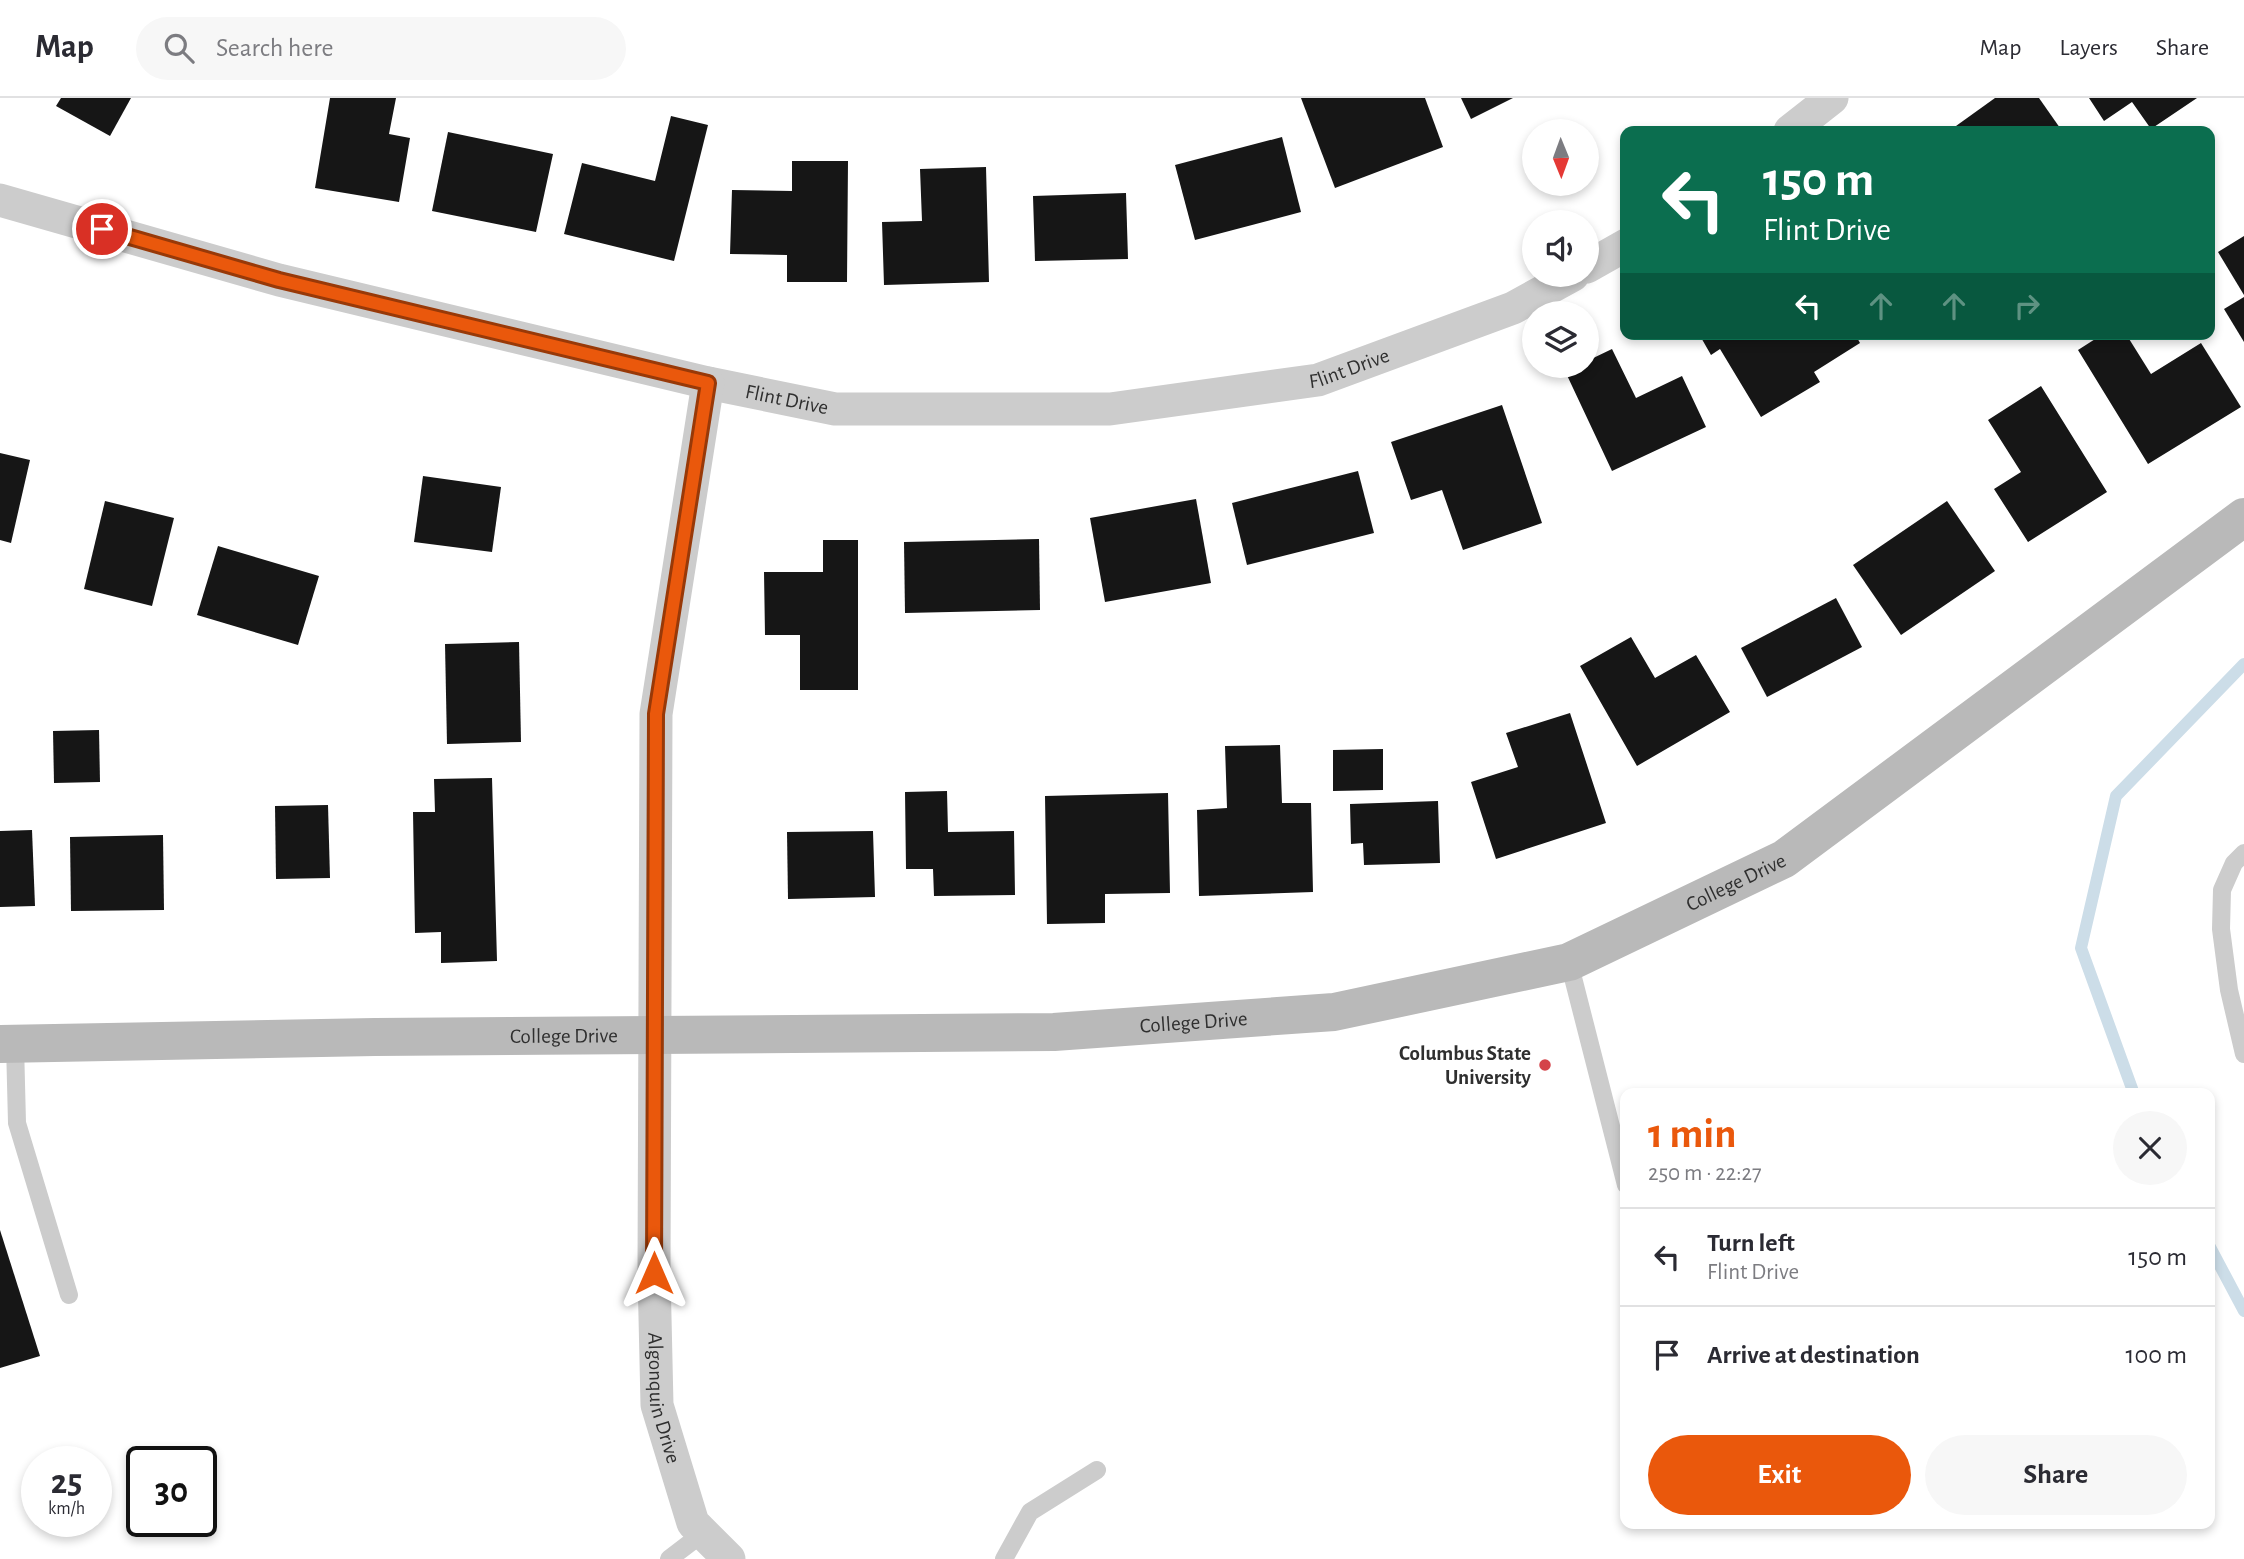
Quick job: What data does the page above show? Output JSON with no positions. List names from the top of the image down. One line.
{"streets":{"street":["Flint Drive","College Drive","Algonquin Drive"]},"crossings":[["Flint Drive","Algonquin Drive"],["College Drive","Algonquin Drive"]],"places":["Columbus State University"],"north":"bottom","page":{"header":"Map","search":"Search here","nav":["Map","Layers","Share"],"turn":["150 m","Flint Drive"],"heading":["1 min","250 m · 22:27"],"list":[{"name":"Turn left","note":"Flint Drive","value":"150 m"},{"name":"Arrive at destination","value":"100 m"}],"buttons":["Exit","Share"],"speed":"25 km/h","limit":"30"}}
